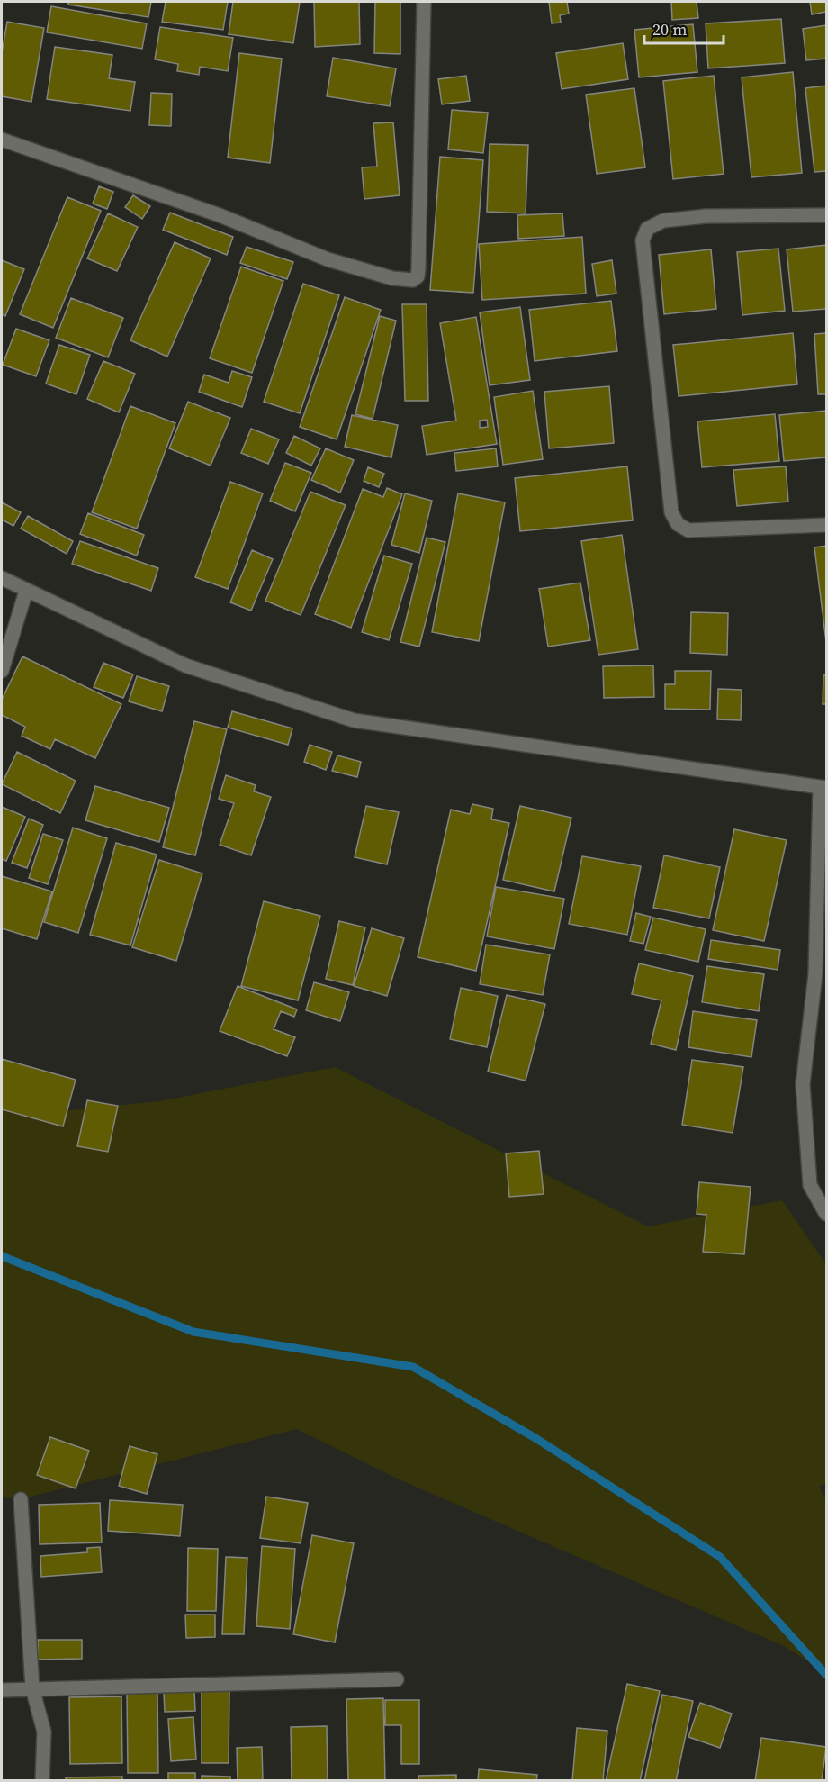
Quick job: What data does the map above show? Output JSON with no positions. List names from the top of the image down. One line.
{"scale_bar":"20 m"}
